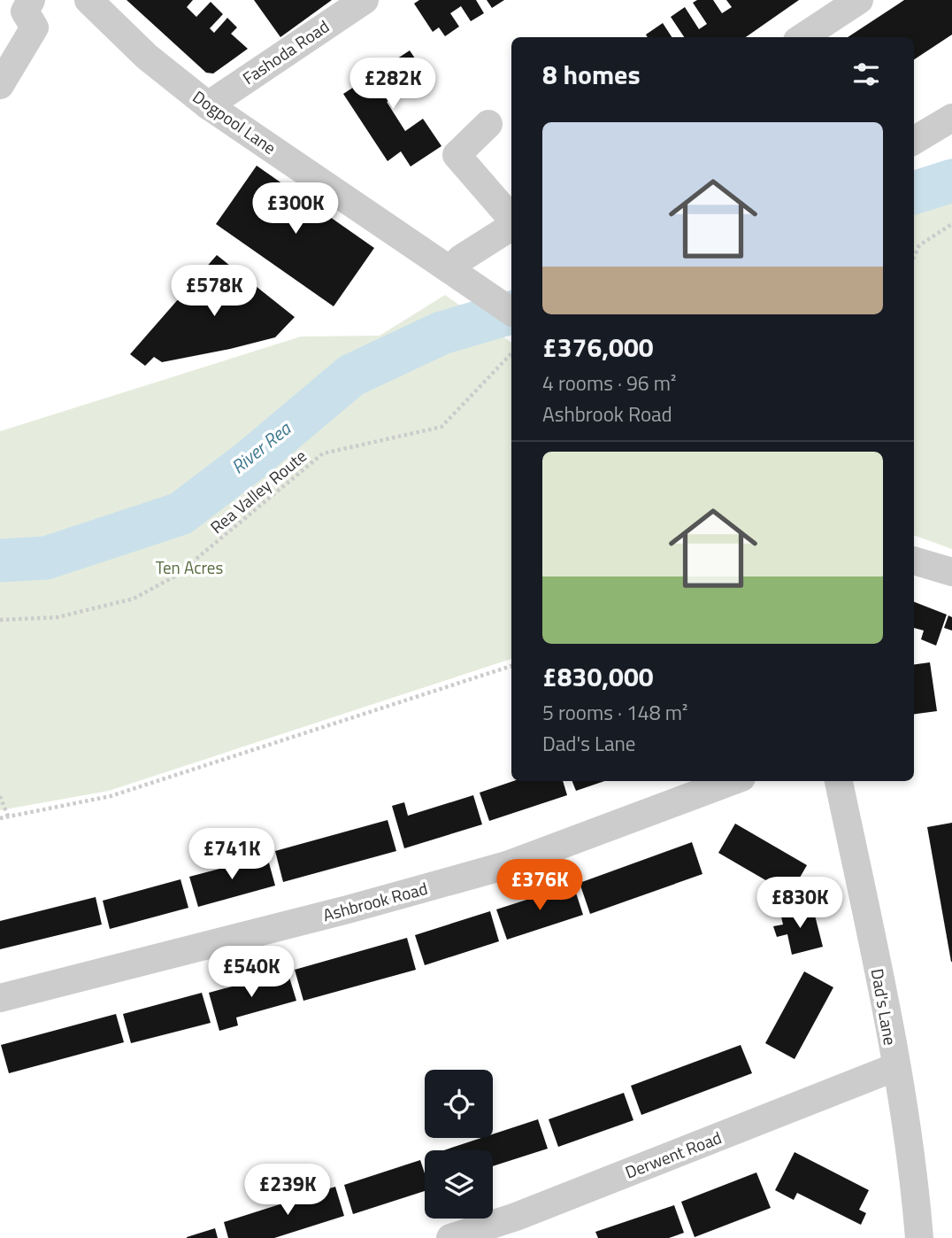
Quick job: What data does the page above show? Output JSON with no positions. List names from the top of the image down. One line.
{"streets":{"street":["Fashoda Road","Dogpool Lane","Ashbrook Road","Dad's Lane","Derwent Road"],"path":["Rea Valley Route"]},"crossings":[["Fashoda Road","Dogpool Lane"],["Dad's Lane","Derwent Road"]],"water":["River Rea"],"parks":["Ten Acres"],"page":{"heading":"8 homes","price":["£282K","£300K","£578K","£741K","£376K","£830K","£540K","£239K"],"list":[{"name":"£376,000","note":"4 rooms · 96 m² · Ashbrook Road"},{"name":"£830,000","note":"5 rooms · 148 m² · Dad's Lane"}]}}
